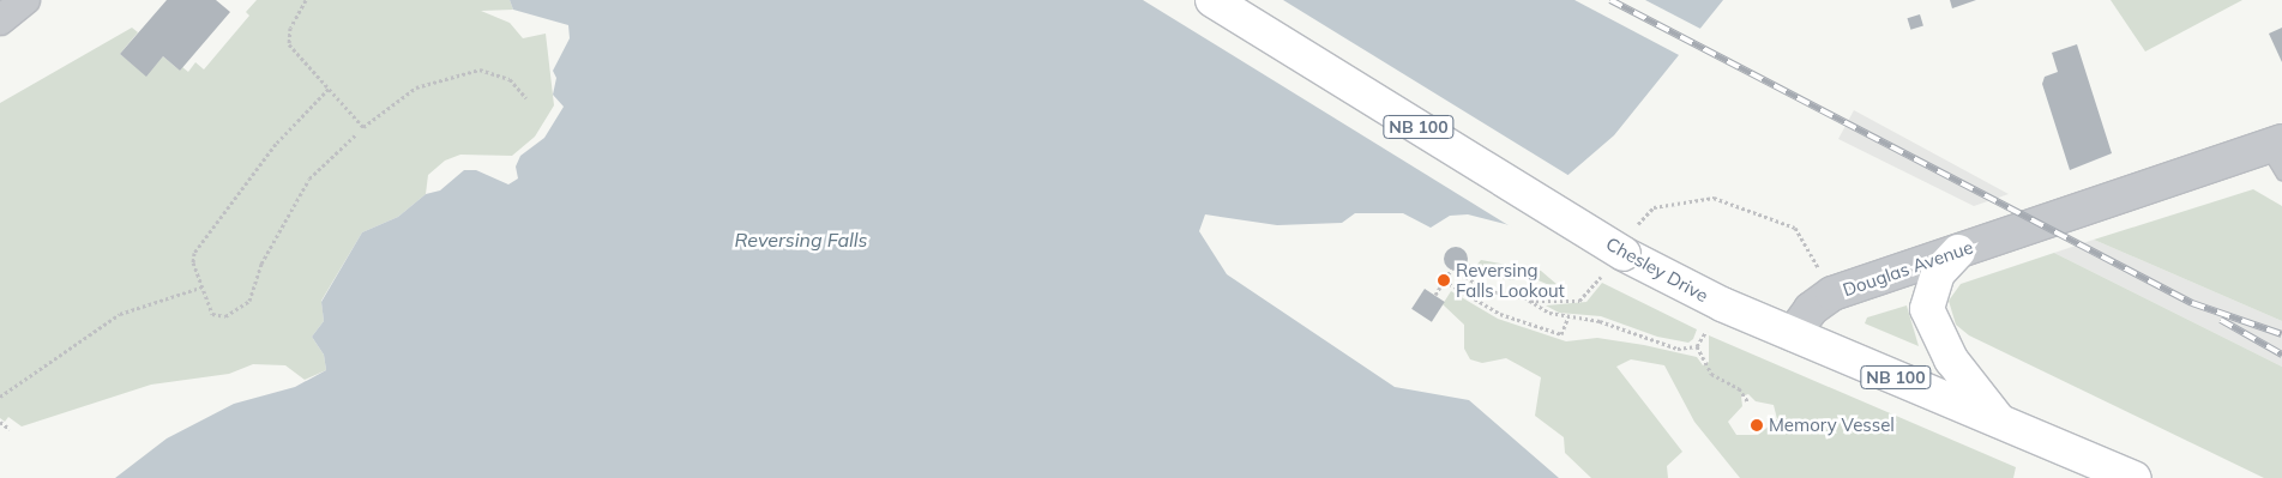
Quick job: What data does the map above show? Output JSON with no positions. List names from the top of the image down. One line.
{"streets":{"main road":["NB 100","Chesley Drive"],"street":["Douglas Avenue"]},"crossings":[["Douglas Avenue","Chesley Drive"]],"water":["Reversing Falls"],"places":["Reversing Falls Lookout","Memory Vessel"]}
